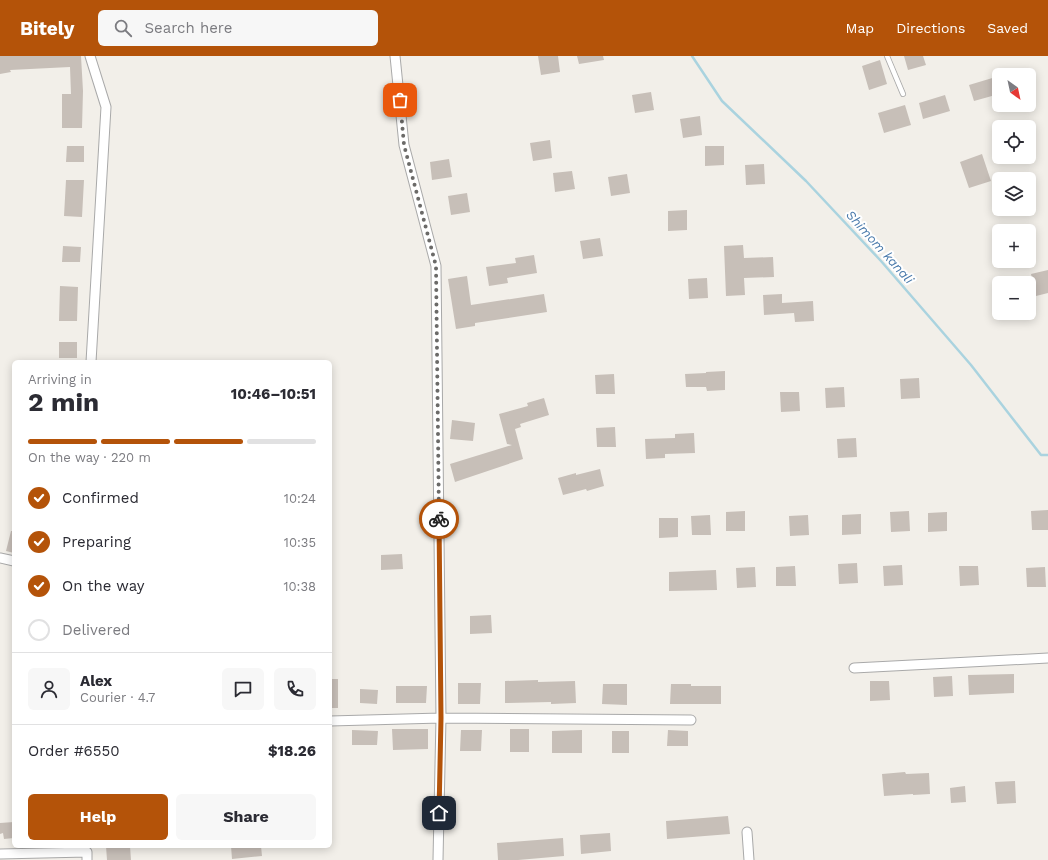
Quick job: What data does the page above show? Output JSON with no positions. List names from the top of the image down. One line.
{"water":["Shimom kanali"],"north":"bottom right","page":{"header":"Bitely","search":"Search here","nav":["Map","Directions","Saved"],"map_buttons":["+","−"],"heading":["2 min","Arriving in","10:46–10:51"],"panel":["Alex","Courier · 4.7","Order #6550","$18.26"],"bar":"On the way · 220 m","list":[["Confirmed","10:24"],["Preparing","10:35"],["On the way","10:38"],"Delivered"],"buttons":["Help","Share"]}}
